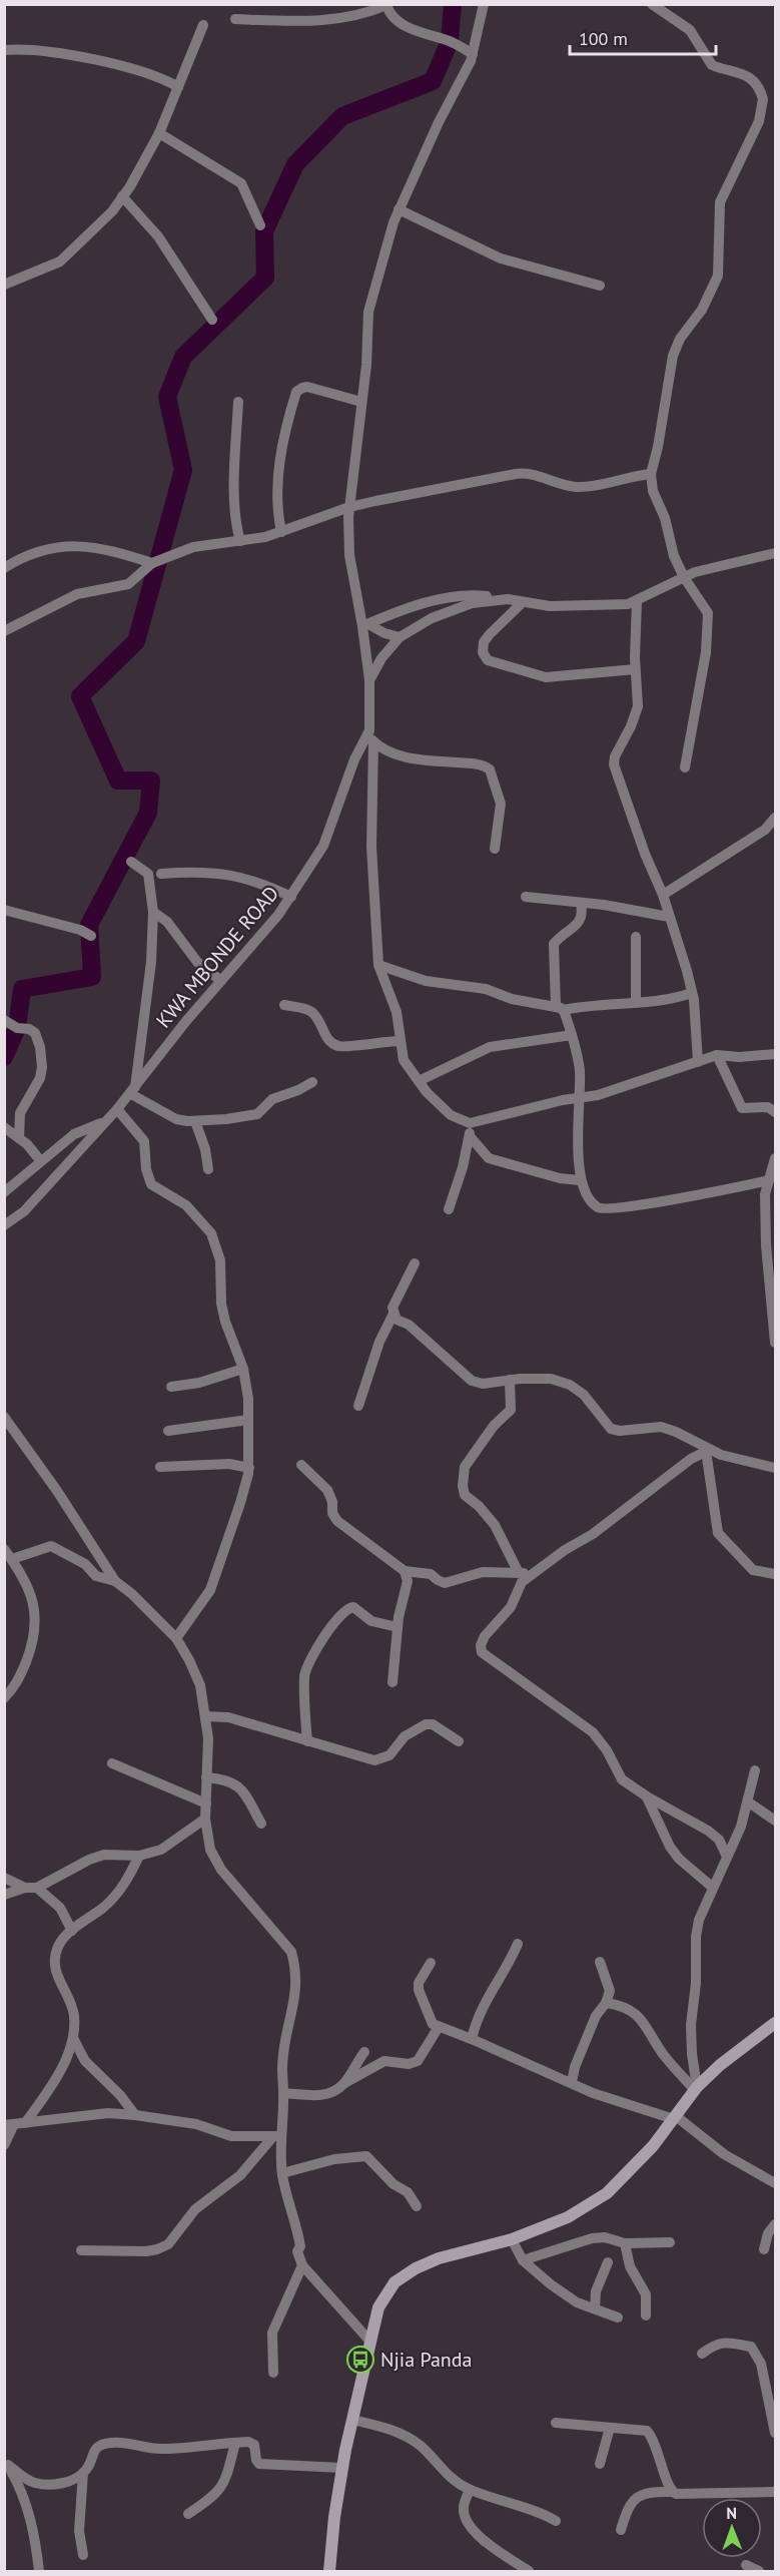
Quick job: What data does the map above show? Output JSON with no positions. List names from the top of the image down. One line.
{"streets":{"street":["KWA MBONDE ROAD"]},"places":{"bus stop":["Njia Panda"]},"scale_bar":"100 m","north":"top"}
